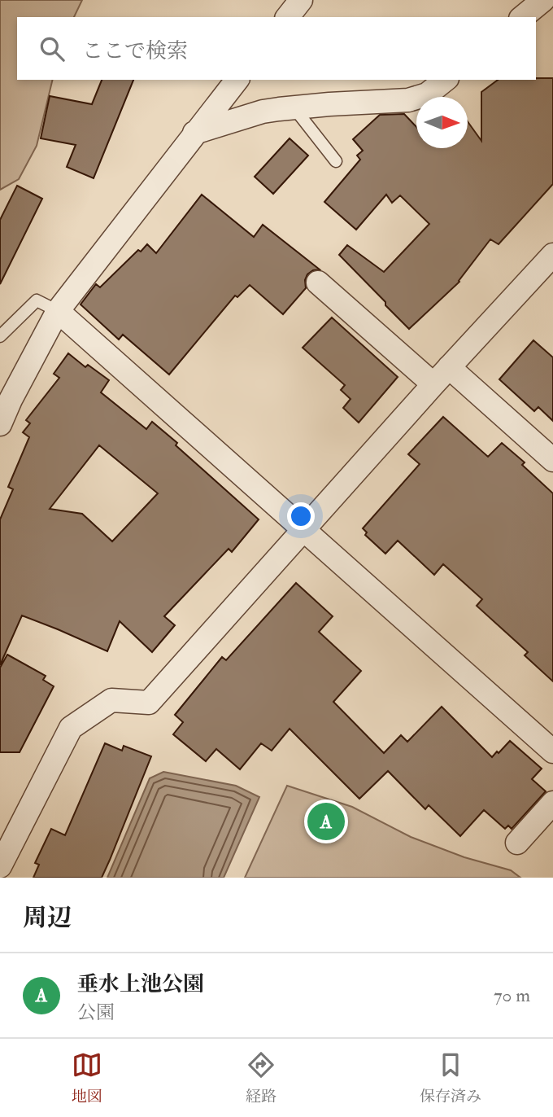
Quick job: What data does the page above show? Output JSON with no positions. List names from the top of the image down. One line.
{"north":"right","page":{"search":"ここで検索","pins":"A","heading":"周辺","list":[{"mark":"A","name":"垂水上池公園","note":"公園","value":"70 m"}],"nav":["地図","経路","保存済み"]}}
